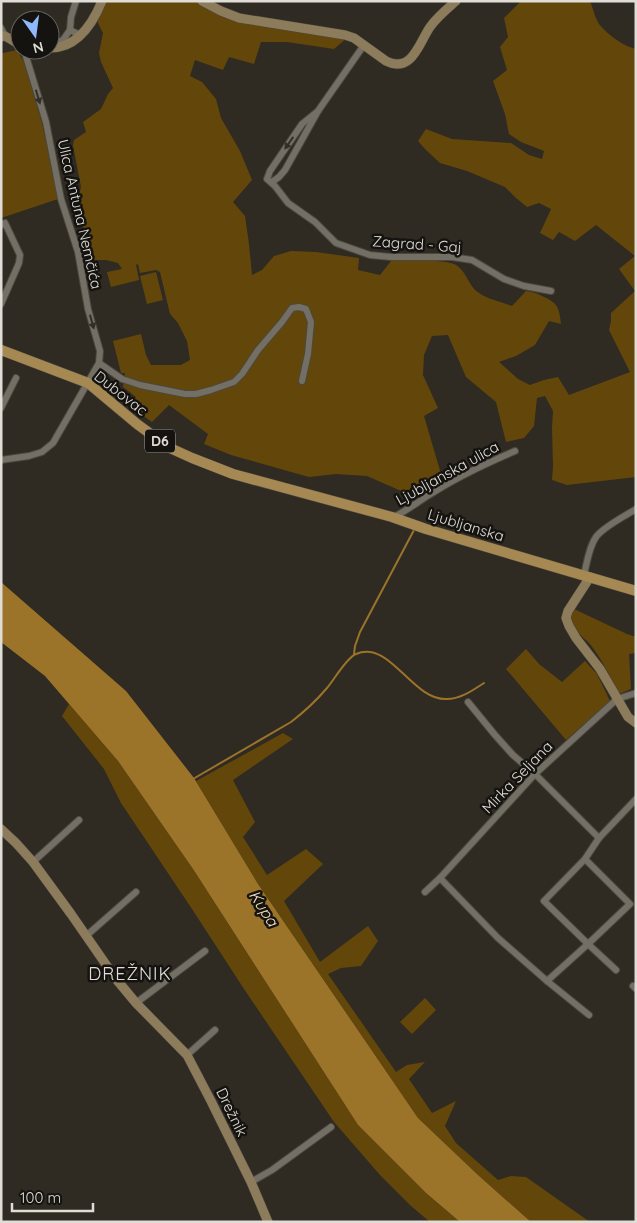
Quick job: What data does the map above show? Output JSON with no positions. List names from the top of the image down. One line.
{"streets":{"main road":["Dubovac","D6","Ljubljanska","Drežnik"],"street":["Ulica Antuna Nemčića","Zagrad - Gaj","Ljubljanska ulica","Mirka Seljana"]},"crossings":[["Dubovac","Ljubljanska"],["D6","Ljubljanska"],["Ljubljanska ulica","Ljubljanska"]],"one_way":["Ulica Antuna Nemčića"],"districts":["DREŽNIK"],"water":["Kupa"],"scale_bar":"100 m","north":"bottom"}
